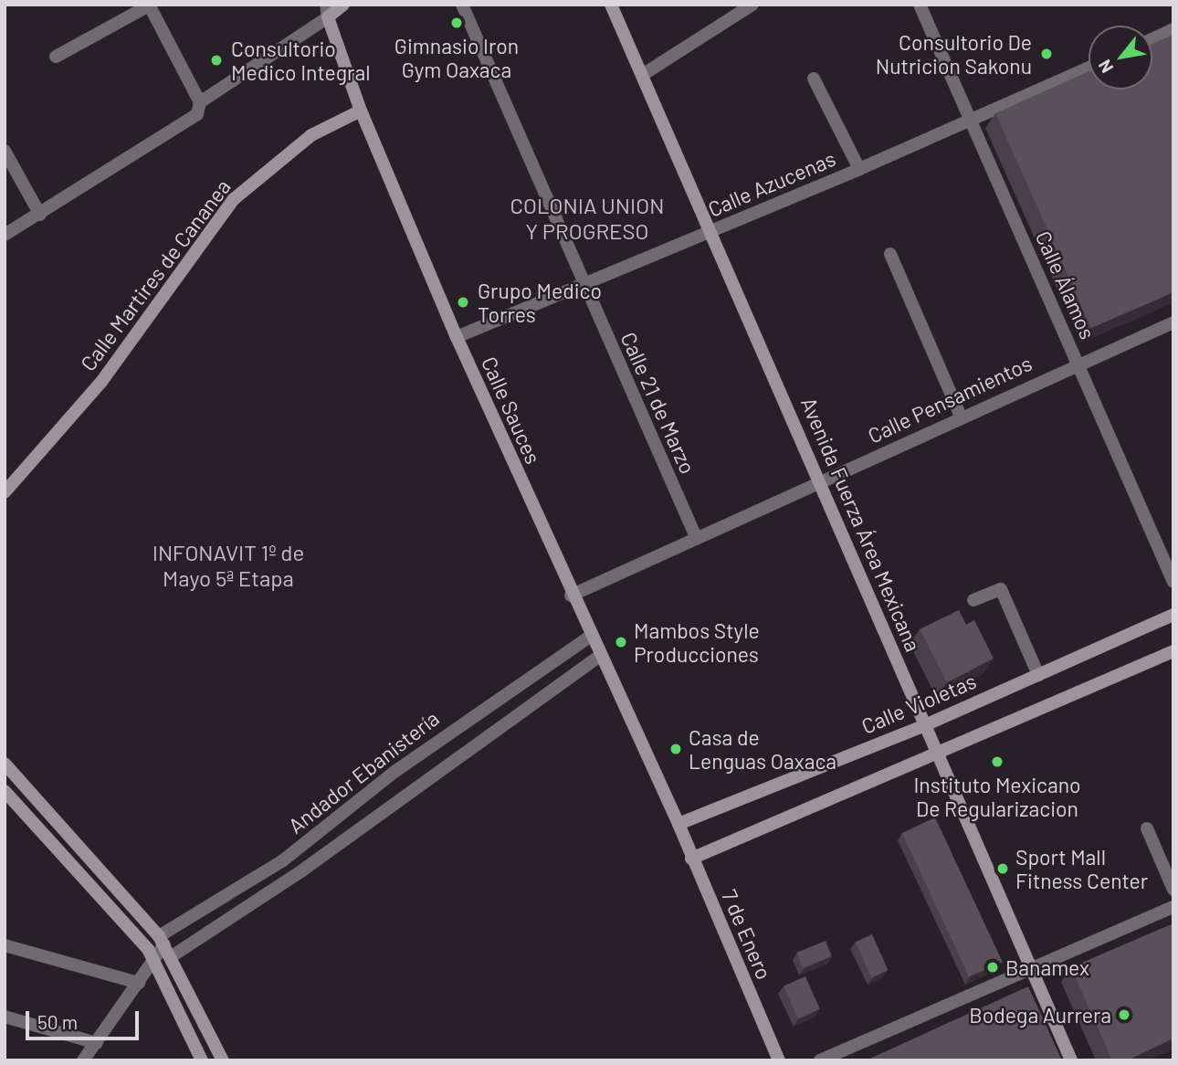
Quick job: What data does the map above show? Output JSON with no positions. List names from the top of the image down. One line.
{"streets":{"street":["Calle Azucenas","Calle Martires de Cananea","Calle Álamos","Calle Pensamientos","Calle 21 de Marzo","Calle Sauces","Avenida Fuerza Área Mexicana","Calle Violetas","Andador Ebanistería","7 de Enero"]},"crossings":[["Calle Azucenas","Calle Álamos"],["Calle Azucenas","Calle 21 de Marzo"],["Calle Azucenas","Calle Sauces"],["Calle Azucenas","Avenida Fuerza Área Mexicana"],["Calle Martires de Cananea","Calle Sauces"],["Calle Álamos","Calle Pensamientos"],["Calle Pensamientos","Calle 21 de Marzo"],["Calle Pensamientos","Calle Sauces"],["Calle Pensamientos","Avenida Fuerza Área Mexicana"],["Calle Sauces","Calle Violetas"],["Calle Sauces","Andador Ebanistería"],["Calle Sauces","7 de Enero"],["Avenida Fuerza Área Mexicana","Calle Violetas"],["Calle Violetas","7 de Enero"]],"districts":["COLONIA UNION Y PROGRESO","INFONAVIT 1º de Mayo 5ª Etapa"],"places":["Gimnasio Iron Gym Oaxaca","Consultorio De Nutricion Sakonu","Consultorio Medico Integral","Grupo Medico Torres","Mambos Style Producciones","Casa de Lenguas Oaxaca","Instituto Mexicano De Regularizacion","Sport Mall Fitness Center","Banamex","Bodega Aurrera"],"scale_bar":"50 m","north":"bottom left"}
